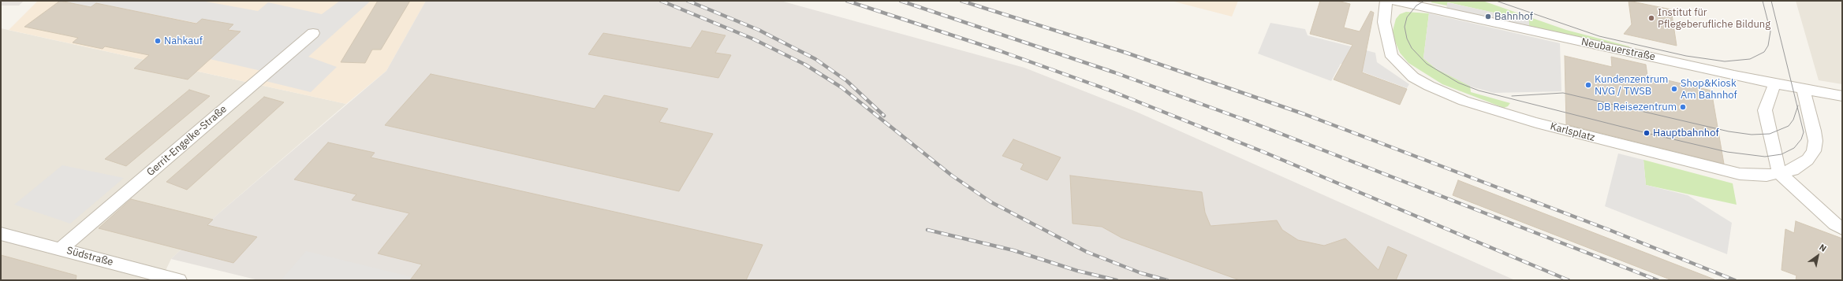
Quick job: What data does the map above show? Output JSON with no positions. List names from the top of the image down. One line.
{"streets":{"street":["Neubauerstraße","Karlsplatz","Gerrit-Engelke-Straße","Südstraße"]},"crossings":[["Neubauerstraße","Karlsplatz"],["Gerrit-Engelke-Straße","Südstraße"]],"places":["Bahnhof","Institut für Pflegeberufliche Bildung","Nahkauf","Kundenzentrum NVG / TWSB","Shop&Kiosk Am Bahnhof","DB Reisezentrum","Hauptbahnhof"],"north":"top right"}
